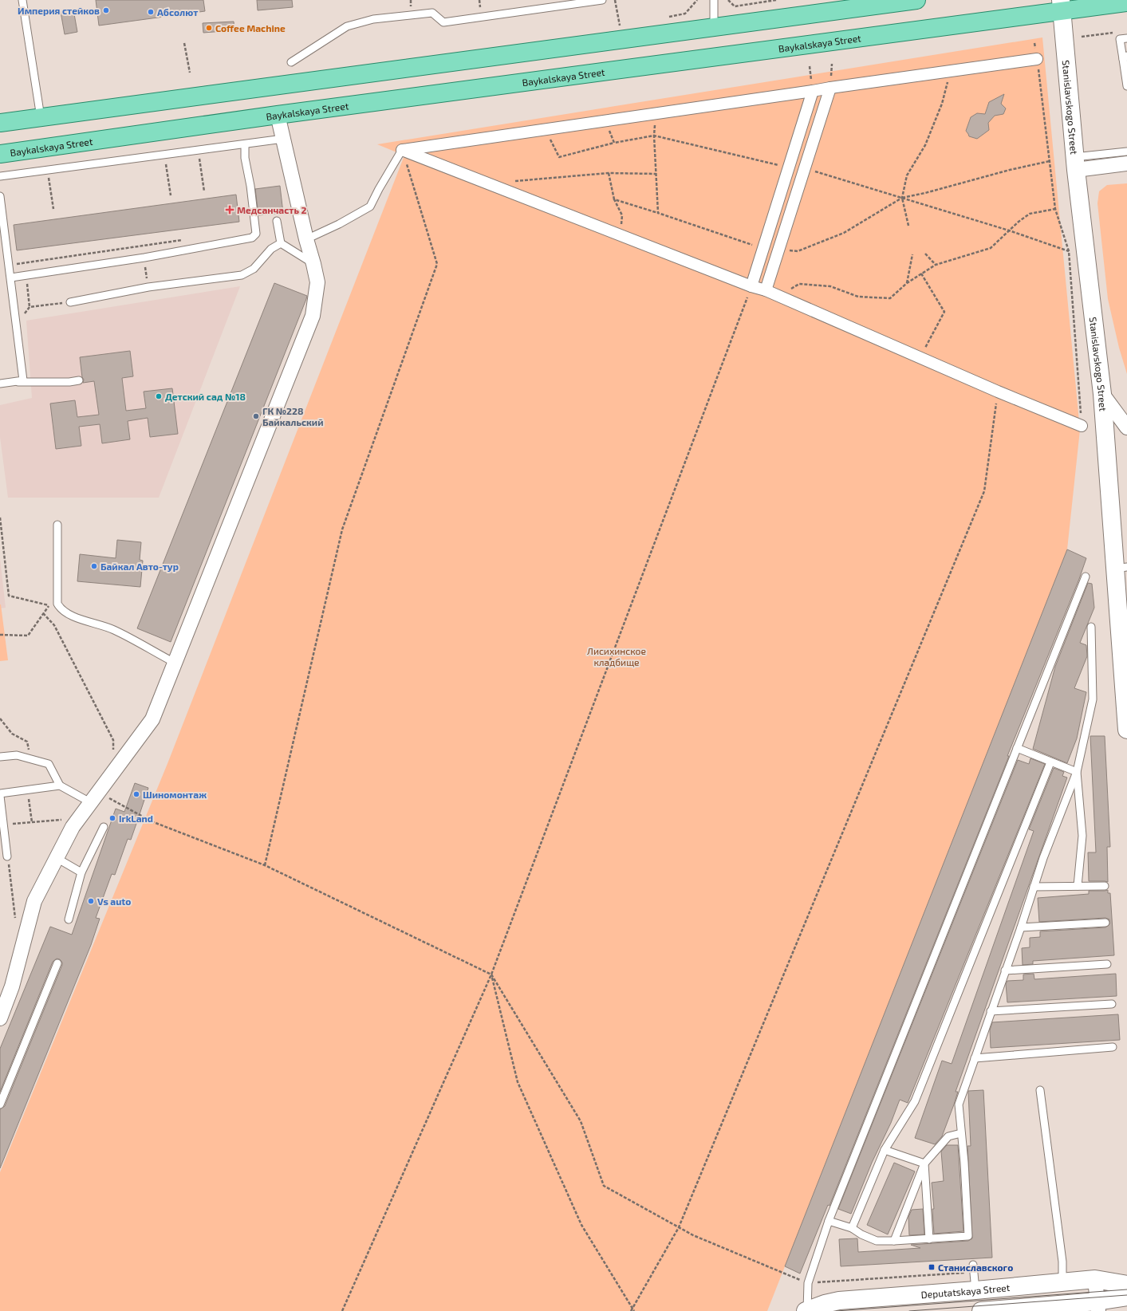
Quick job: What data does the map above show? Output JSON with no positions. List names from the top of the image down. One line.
{"streets":{"main road":["Baykalskaya Street","Stanislavskogo Street","Deputatskaya Street"]},"crossings":[["Baykalskaya Street","Stanislavskogo Street"]],"parks":["Лисихинское кладбище"],"places":{"other":["Империя стейков","Абсолют","Coffee Machine","Детский сад №18","ГК №228 Байкальский","Байкал Авто-тур","Шиномонтаж","IrkLand","Vs auto"],"health":["Медсанчасть 2"],"transit":["Станиславского"]}}
